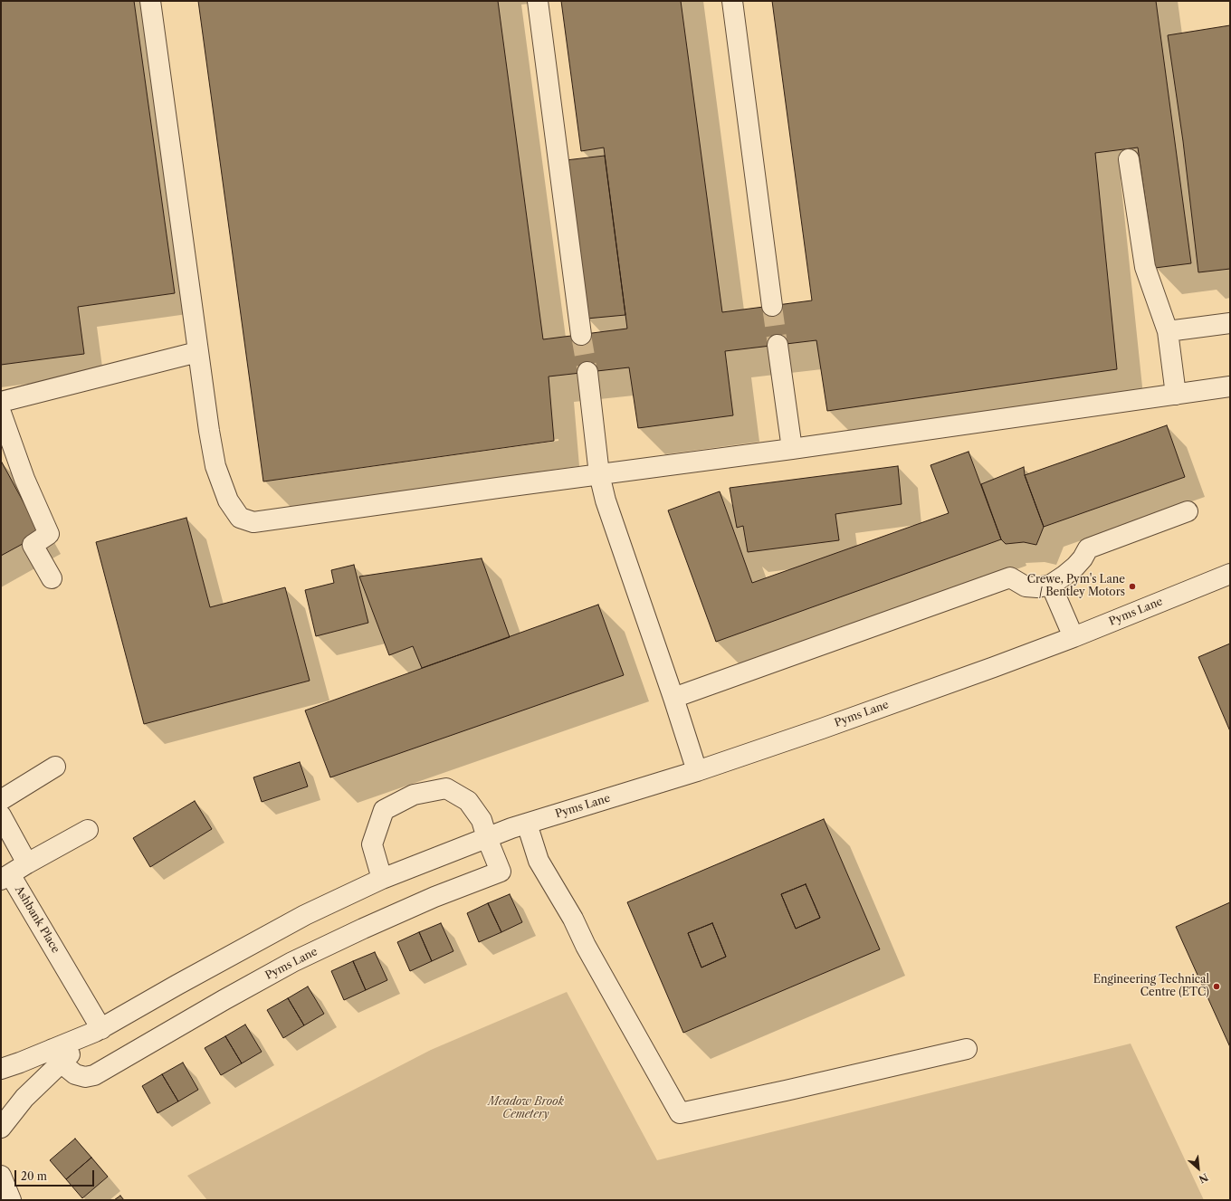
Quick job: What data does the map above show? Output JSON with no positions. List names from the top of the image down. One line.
{"streets":{"street":["Pyms Lane","Ashbank Place"]},"crossings":[["Pyms Lane","Ashbank Place"]],"parks":["Meadow Brook Cemetery"],"places":["Crewe, Pym's Lane / Bentley Motors","Engineering Technical Centre (ETC)"],"scale_bar":"20 m","north":"bottom right"}
